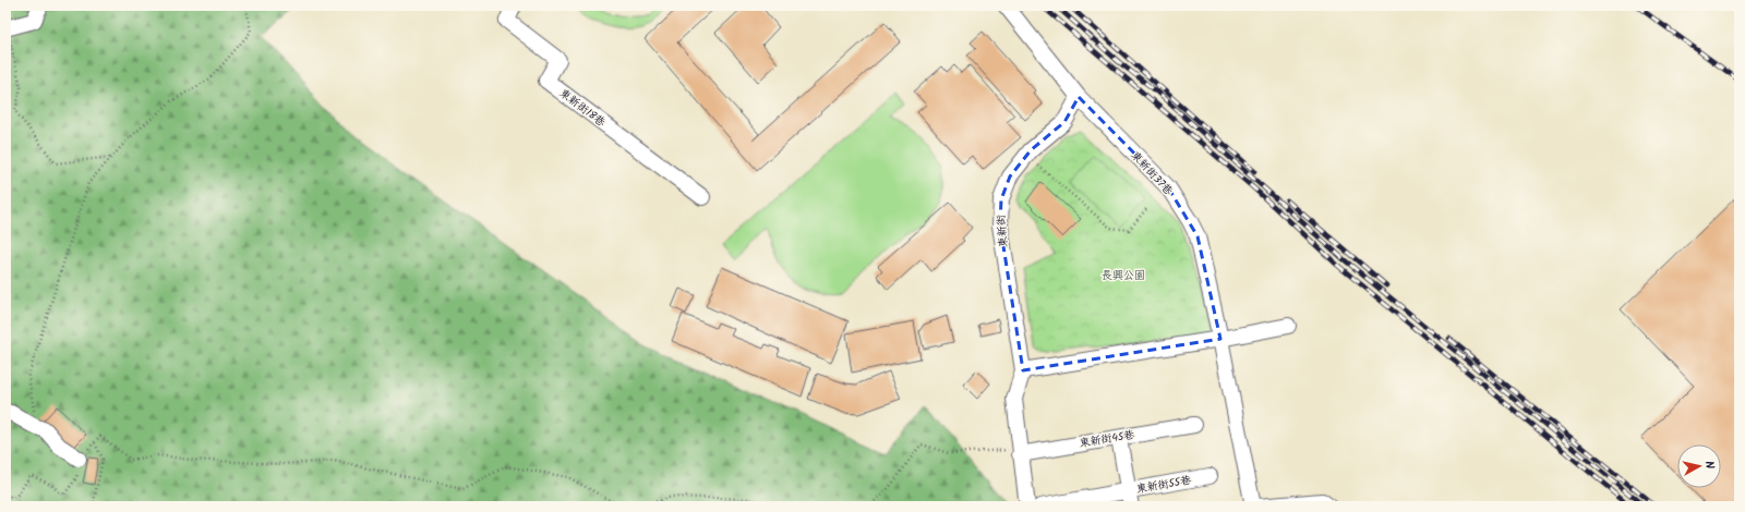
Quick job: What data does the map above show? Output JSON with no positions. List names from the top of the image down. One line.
{"streets":{"street":["東新街18巷","東新街37巷","東新街","東新街45巷","東新街55巷"]},"crossings":[["東新街37巷","東新街"],["東新街","東新街45巷"]],"parks":["長興公園"],"north":"right"}
